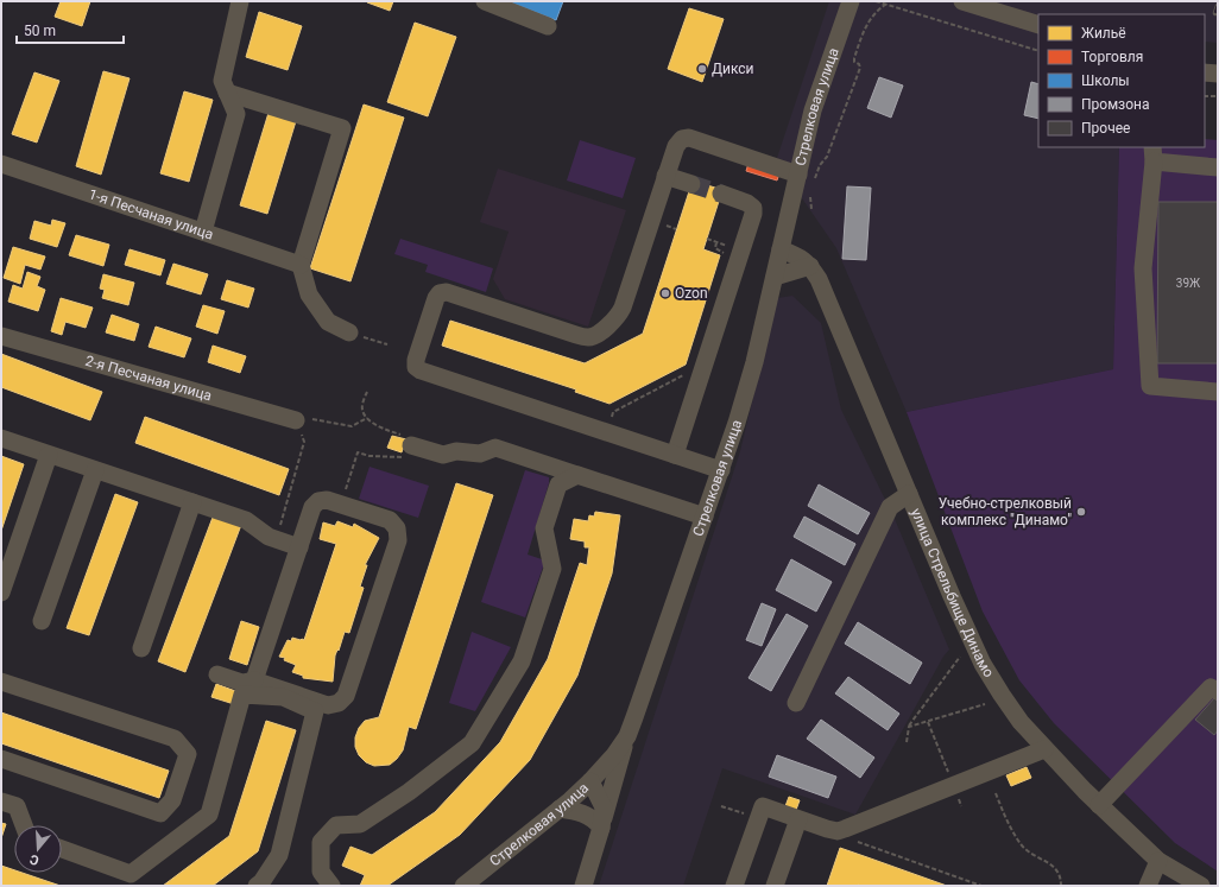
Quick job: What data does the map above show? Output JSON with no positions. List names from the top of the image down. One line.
{"streets":{"street":["Стрелковая улица","1-я Песчаная улица","2-я Песчаная улица","улица Стрельбище Динамо"]},"crossings":[["Стрелковая улица","улица Стрельбище Динамо"]],"places":["Дикси","Ozon","Учебно-стрелковый комплекс \"Динамо\""],"house_numbers":["39Ж"],"legend":["Жильё","Торговля","Школы","Промзона","Прочее"],"scale_bar":"50 m","north":"bottom"}
